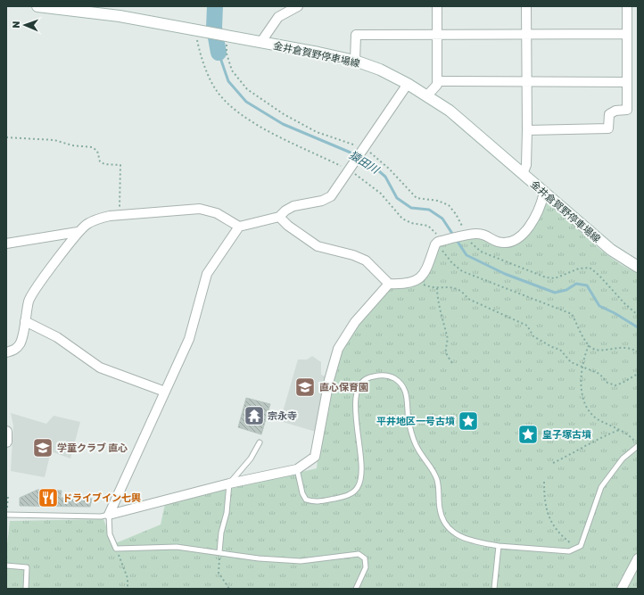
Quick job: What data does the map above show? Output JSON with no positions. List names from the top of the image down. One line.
{"streets":{"main road":["金井倉賀野停車場線"]},"water":["猿田川"],"places":{"school or university":["直心保育園","学童クラブ 直心"],"temple":["宗永寺"],"place":["平井地区一号古墳","皇子塚古墳"],"restaurant":["ドライブイン七輿"]},"north":"left"}
